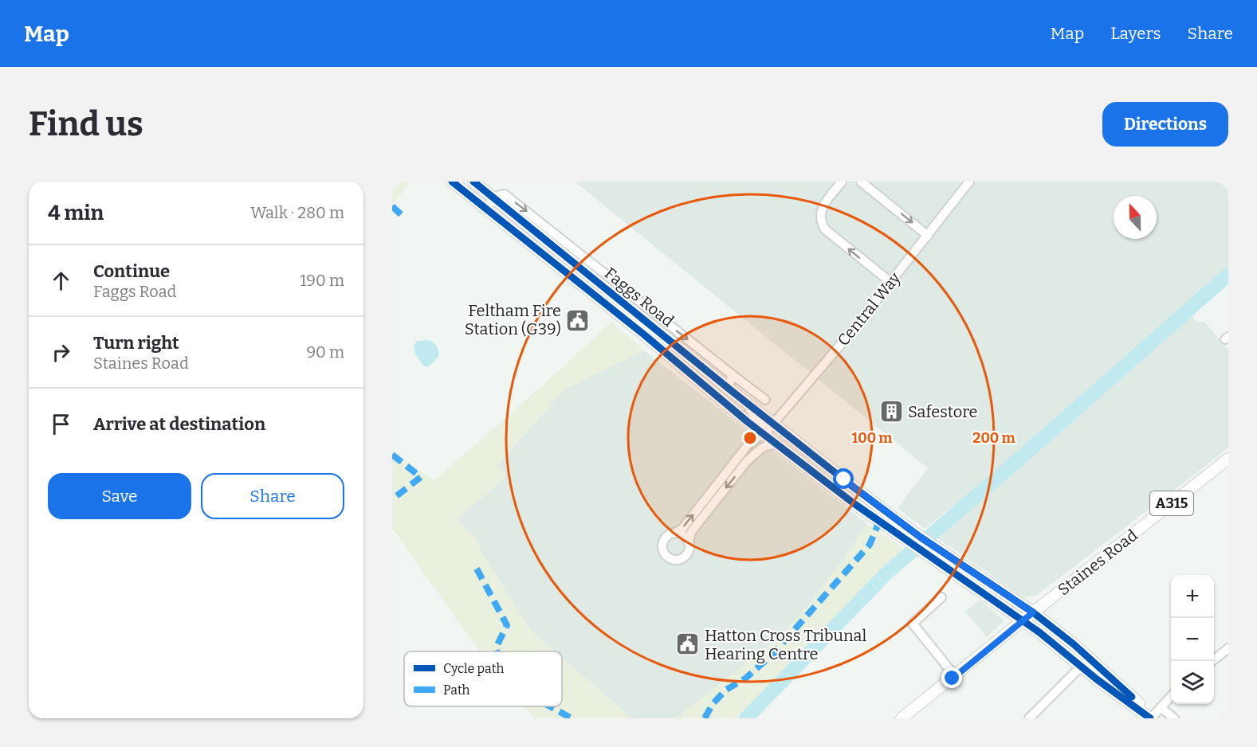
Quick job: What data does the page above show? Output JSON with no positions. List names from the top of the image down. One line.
{"streets":{"main road":["Faggs Road","A315","Staines Road"],"street":["Central Way"]},"crossings":[["Faggs Road","Central Way"],["Faggs Road","A315"],["Faggs Road","Staines Road"],["A315","Staines Road"]],"places":{"public building":["Feltham Fire Station (G39)","Hatton Cross Tribunal Hearing Centre"],"building":["Safestore"]},"legend":["Cycle path","Path"],"north":"top","page":{"header":"Map","nav":["Map","Layers","Share"],"buttons":["Directions",["Save","Share"]],"title":"Find us","heading":["4 min","Walk · 280 m"],"list":[["Continue","Faggs Road","190 m"],["Turn right","Staines Road","90 m"],"Arrive at destination"],"map_buttons":["+","−"]},"rings":["100 m","200 m"]}
